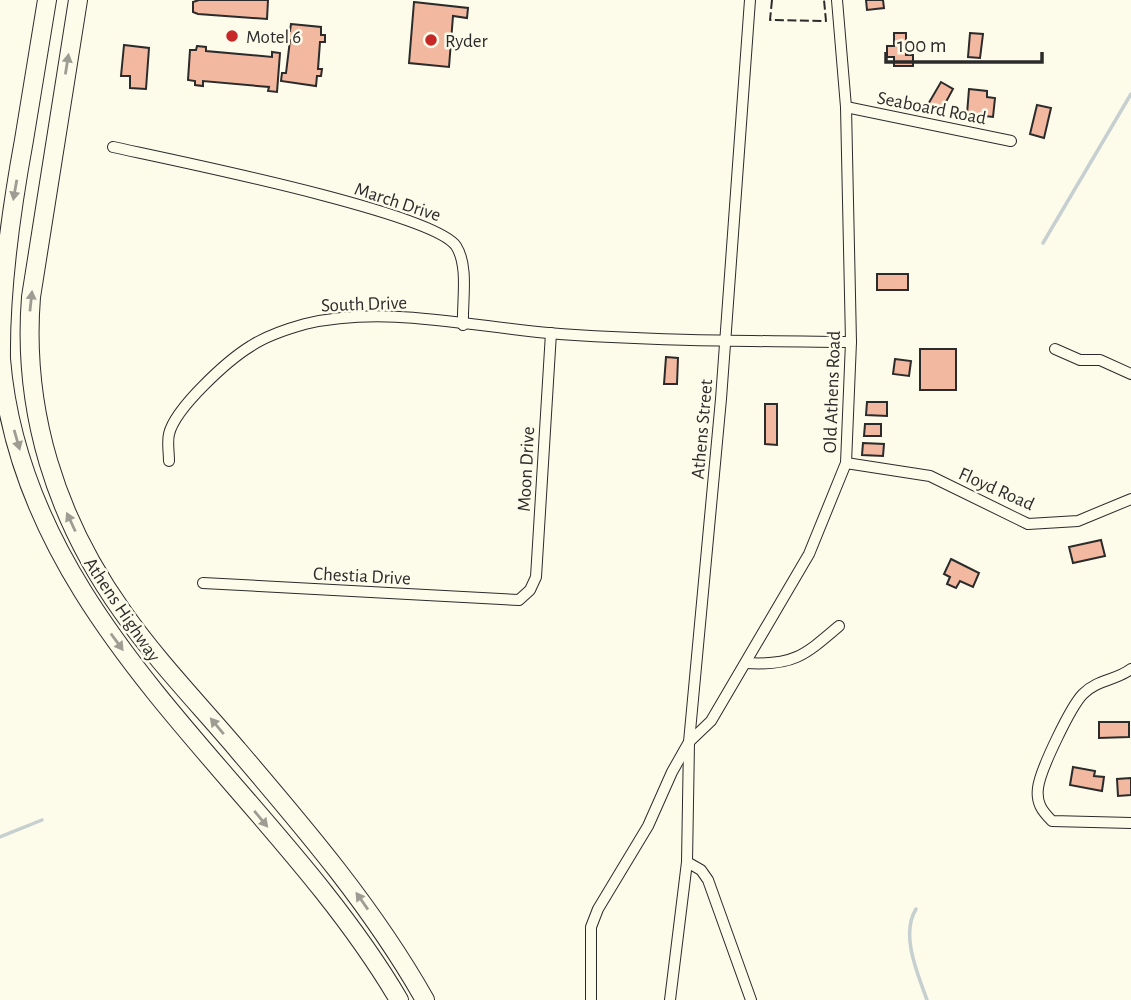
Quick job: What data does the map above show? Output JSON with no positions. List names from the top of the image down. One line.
{"streets":{"highway":["Athens Highway"],"street":["Seaboard Road","March Drive","South Drive","Old Athens Road","Athens Street","Moon Drive","Floyd Road","Chestia Drive"]},"crossings":[["Seaboard Road","Old Athens Road"],["March Drive","South Drive"],["Old Athens Road","Athens Street"],["Old Athens Road","Floyd Road"],["Moon Drive","Chestia Drive"]],"places":["Motel 6","Ryder"],"scale_bar":"100 m"}
